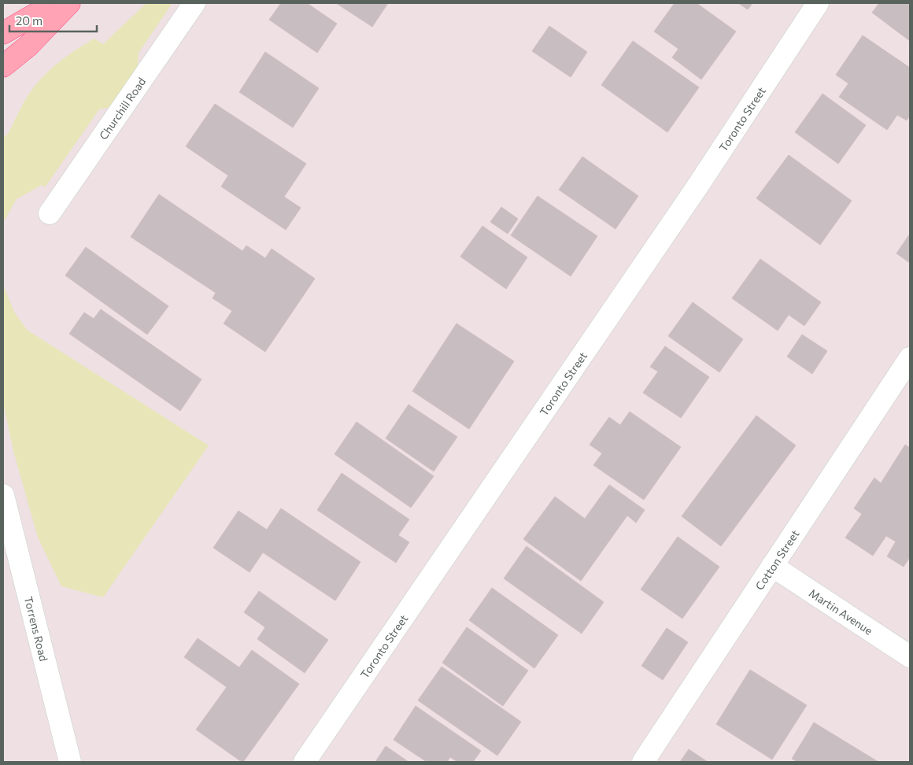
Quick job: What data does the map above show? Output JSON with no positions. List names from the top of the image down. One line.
{"streets":{"street":["Churchill Road","Toronto Street","Cotton Street","Martin Avenue","Torrens Road"]},"crossings":[["Cotton Street","Martin Avenue"]],"scale_bar":"20 m"}
